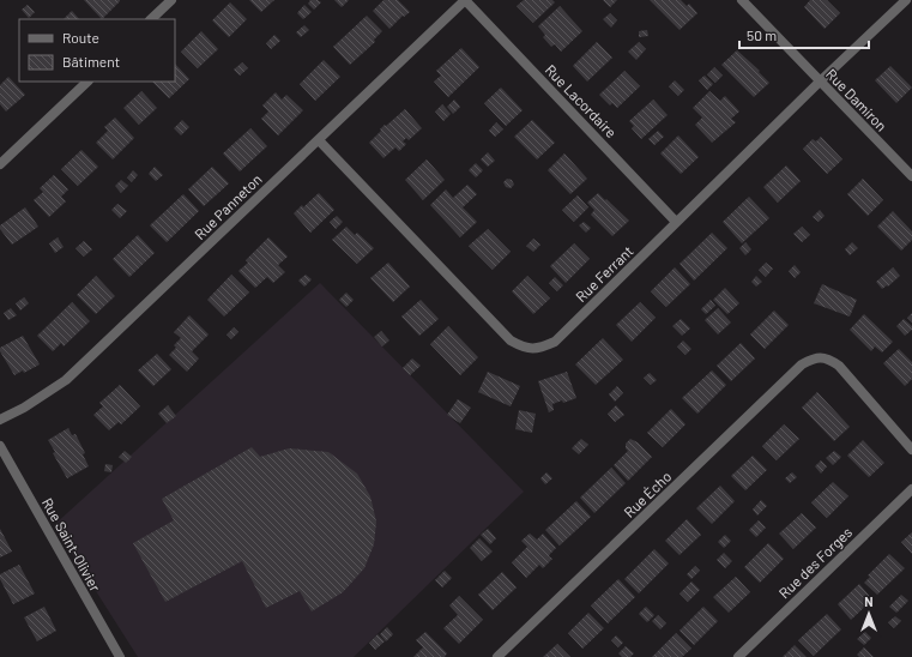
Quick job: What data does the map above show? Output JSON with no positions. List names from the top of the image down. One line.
{"streets":{"street":["Rue Damiron","Rue Lacordaire","Rue Panneton","Rue Ferrant","Rue Écho","Rue Saint-Olivier","Rue des Forges"]},"crossings":[["Rue Damiron","Rue Ferrant"],["Rue Lacordaire","Rue Panneton"],["Rue Lacordaire","Rue Ferrant"],["Rue Panneton","Rue Ferrant"]],"legend":["Route","Bâtiment"],"scale_bar":"50 m","north":"top"}
